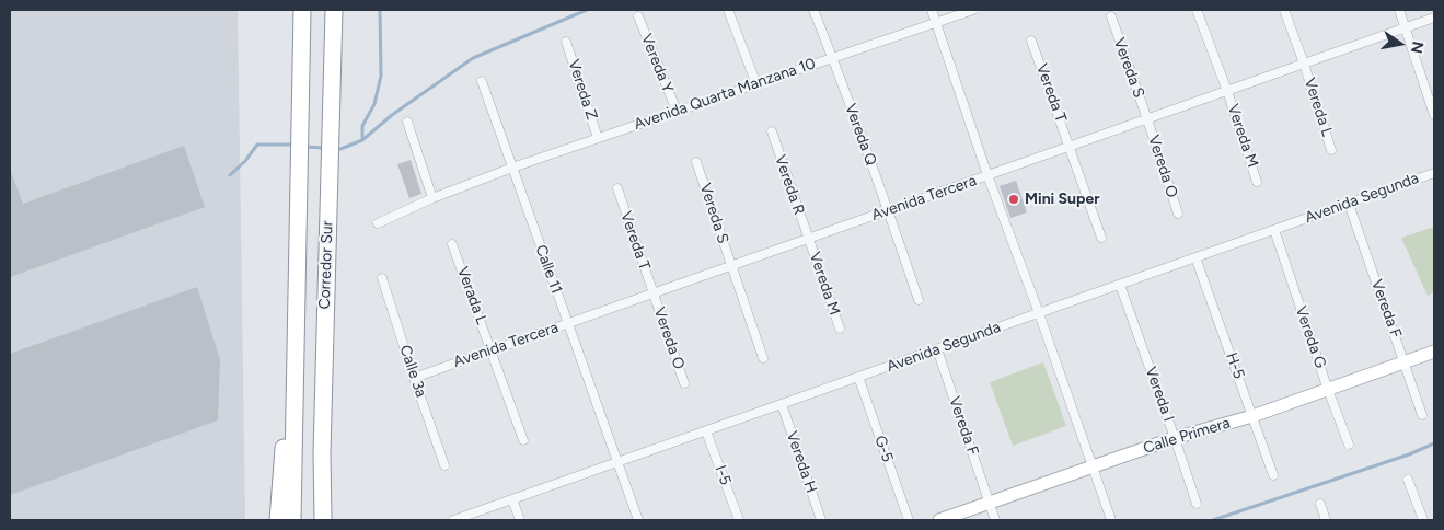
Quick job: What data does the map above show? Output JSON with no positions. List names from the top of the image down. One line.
{"streets":{"highway":["Corredor Sur"],"street":["Vereda Y","Vereda S","Vereda Z","Vereda T","Avenida Quarta Manzana 10","Vereda L","Vereda Q","Vereda M","Vereda O","Vereda R","Avenida Tercera","Avenida Segunda","Calle 11","Verada L","Vereda F","Vereda G","H-5","Calle 3a","Vereda I","Calle Primera","G-5","Vereda H","I-5"]},"crossings":[["Vereda Y","Avenida Quarta Manzana 10"],["Vereda S","Vereda O"],["Vereda S","Avenida Tercera"],["Vereda Z","Avenida Quarta Manzana 10"],["Vereda T","Vereda O"],["Vereda T","Avenida Tercera"],["Avenida Quarta Manzana 10","Vereda Q"],["Avenida Quarta Manzana 10","Calle 11"],["Vereda L","Avenida Tercera"],["Vereda Q","Avenida Tercera"],["Vereda M","Vereda R"],["Vereda M","Avenida Tercera"],["Vereda O","Avenida Tercera"],["Vereda R","Avenida Tercera"],["Avenida Tercera","Calle 11"],["Avenida Tercera","Verada L"],["Avenida Tercera","Calle 3a"],["Avenida Segunda","Calle 11"],["Avenida Segunda","Vereda F"],["Avenida Segunda","Vereda G"],["Avenida Segunda","H-5"],["Avenida Segunda","Vereda I"],["Avenida Segunda","G-5"],["Avenida Segunda","Vereda H"],["Avenida Segunda","I-5"],["Vereda F","Calle Primera"],["Vereda G","Calle Primera"],["H-5","Calle Primera"],["Vereda I","Calle Primera"]],"places":["Mini Super"],"north":"right"}
